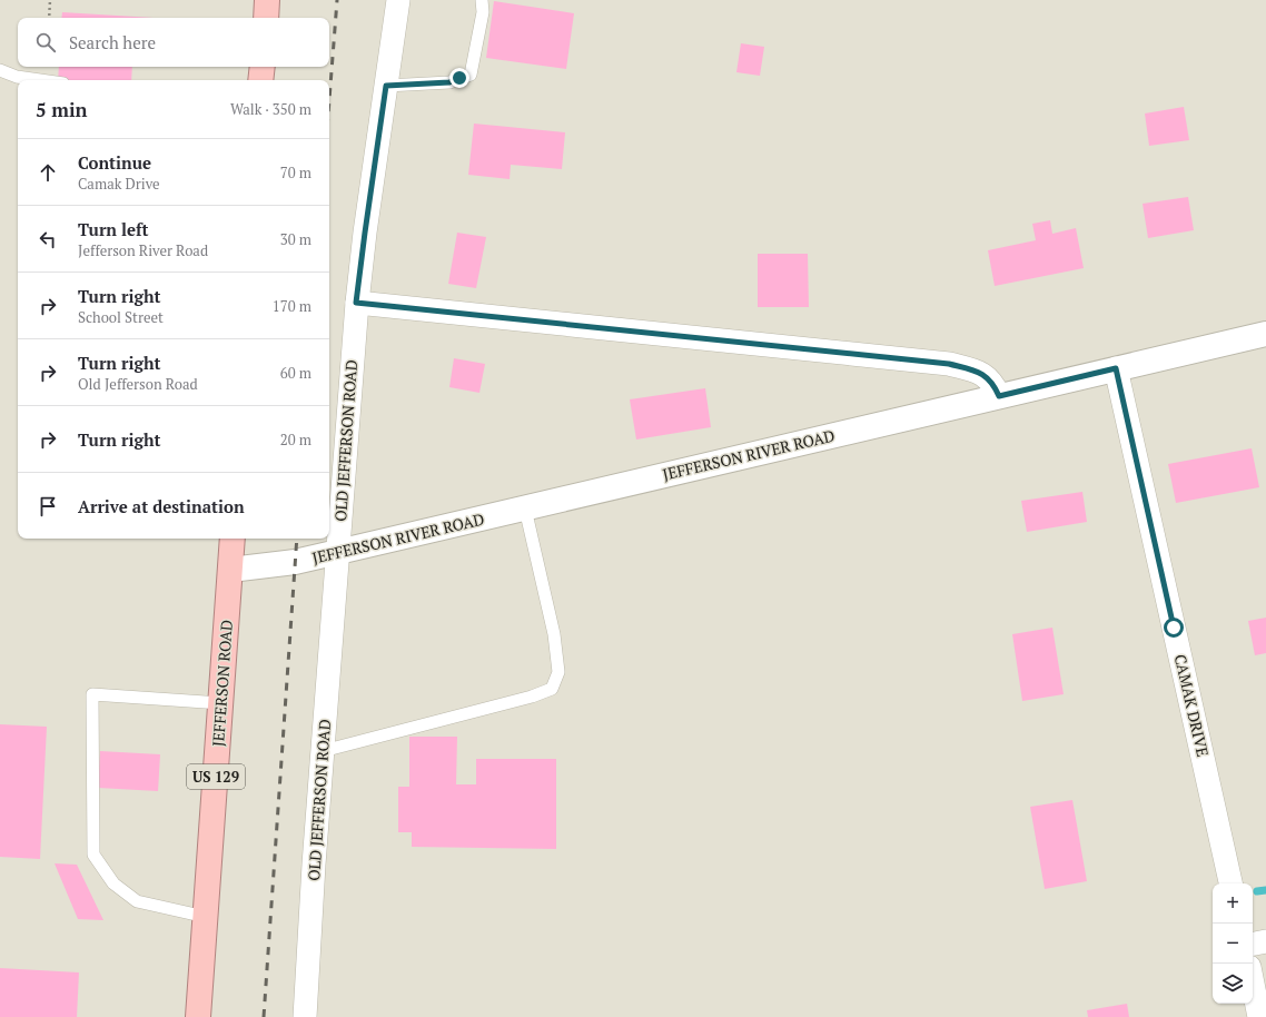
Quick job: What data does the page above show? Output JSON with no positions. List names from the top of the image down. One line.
{"streets":{"highway":["JEFFERSON ROAD","US 129"],"street":["OLD JEFFERSON ROAD","JEFFERSON RIVER ROAD","CAMAK DRIVE"]},"crossings":[["OLD JEFFERSON ROAD","JEFFERSON RIVER ROAD"],["JEFFERSON RIVER ROAD","JEFFERSON ROAD"],["JEFFERSON RIVER ROAD","CAMAK DRIVE"]],"page":{"search":"Search here","heading":["5 min","Walk · 350 m"],"list":[["Continue","Camak Drive","70 m"],["Turn left","Jefferson River Road","30 m"],["Turn right","School Street","170 m"],["Turn right","Old Jefferson Road","60 m"],["Turn right","20 m"],"Arrive at destination"],"map_buttons":["+","−"]}}
